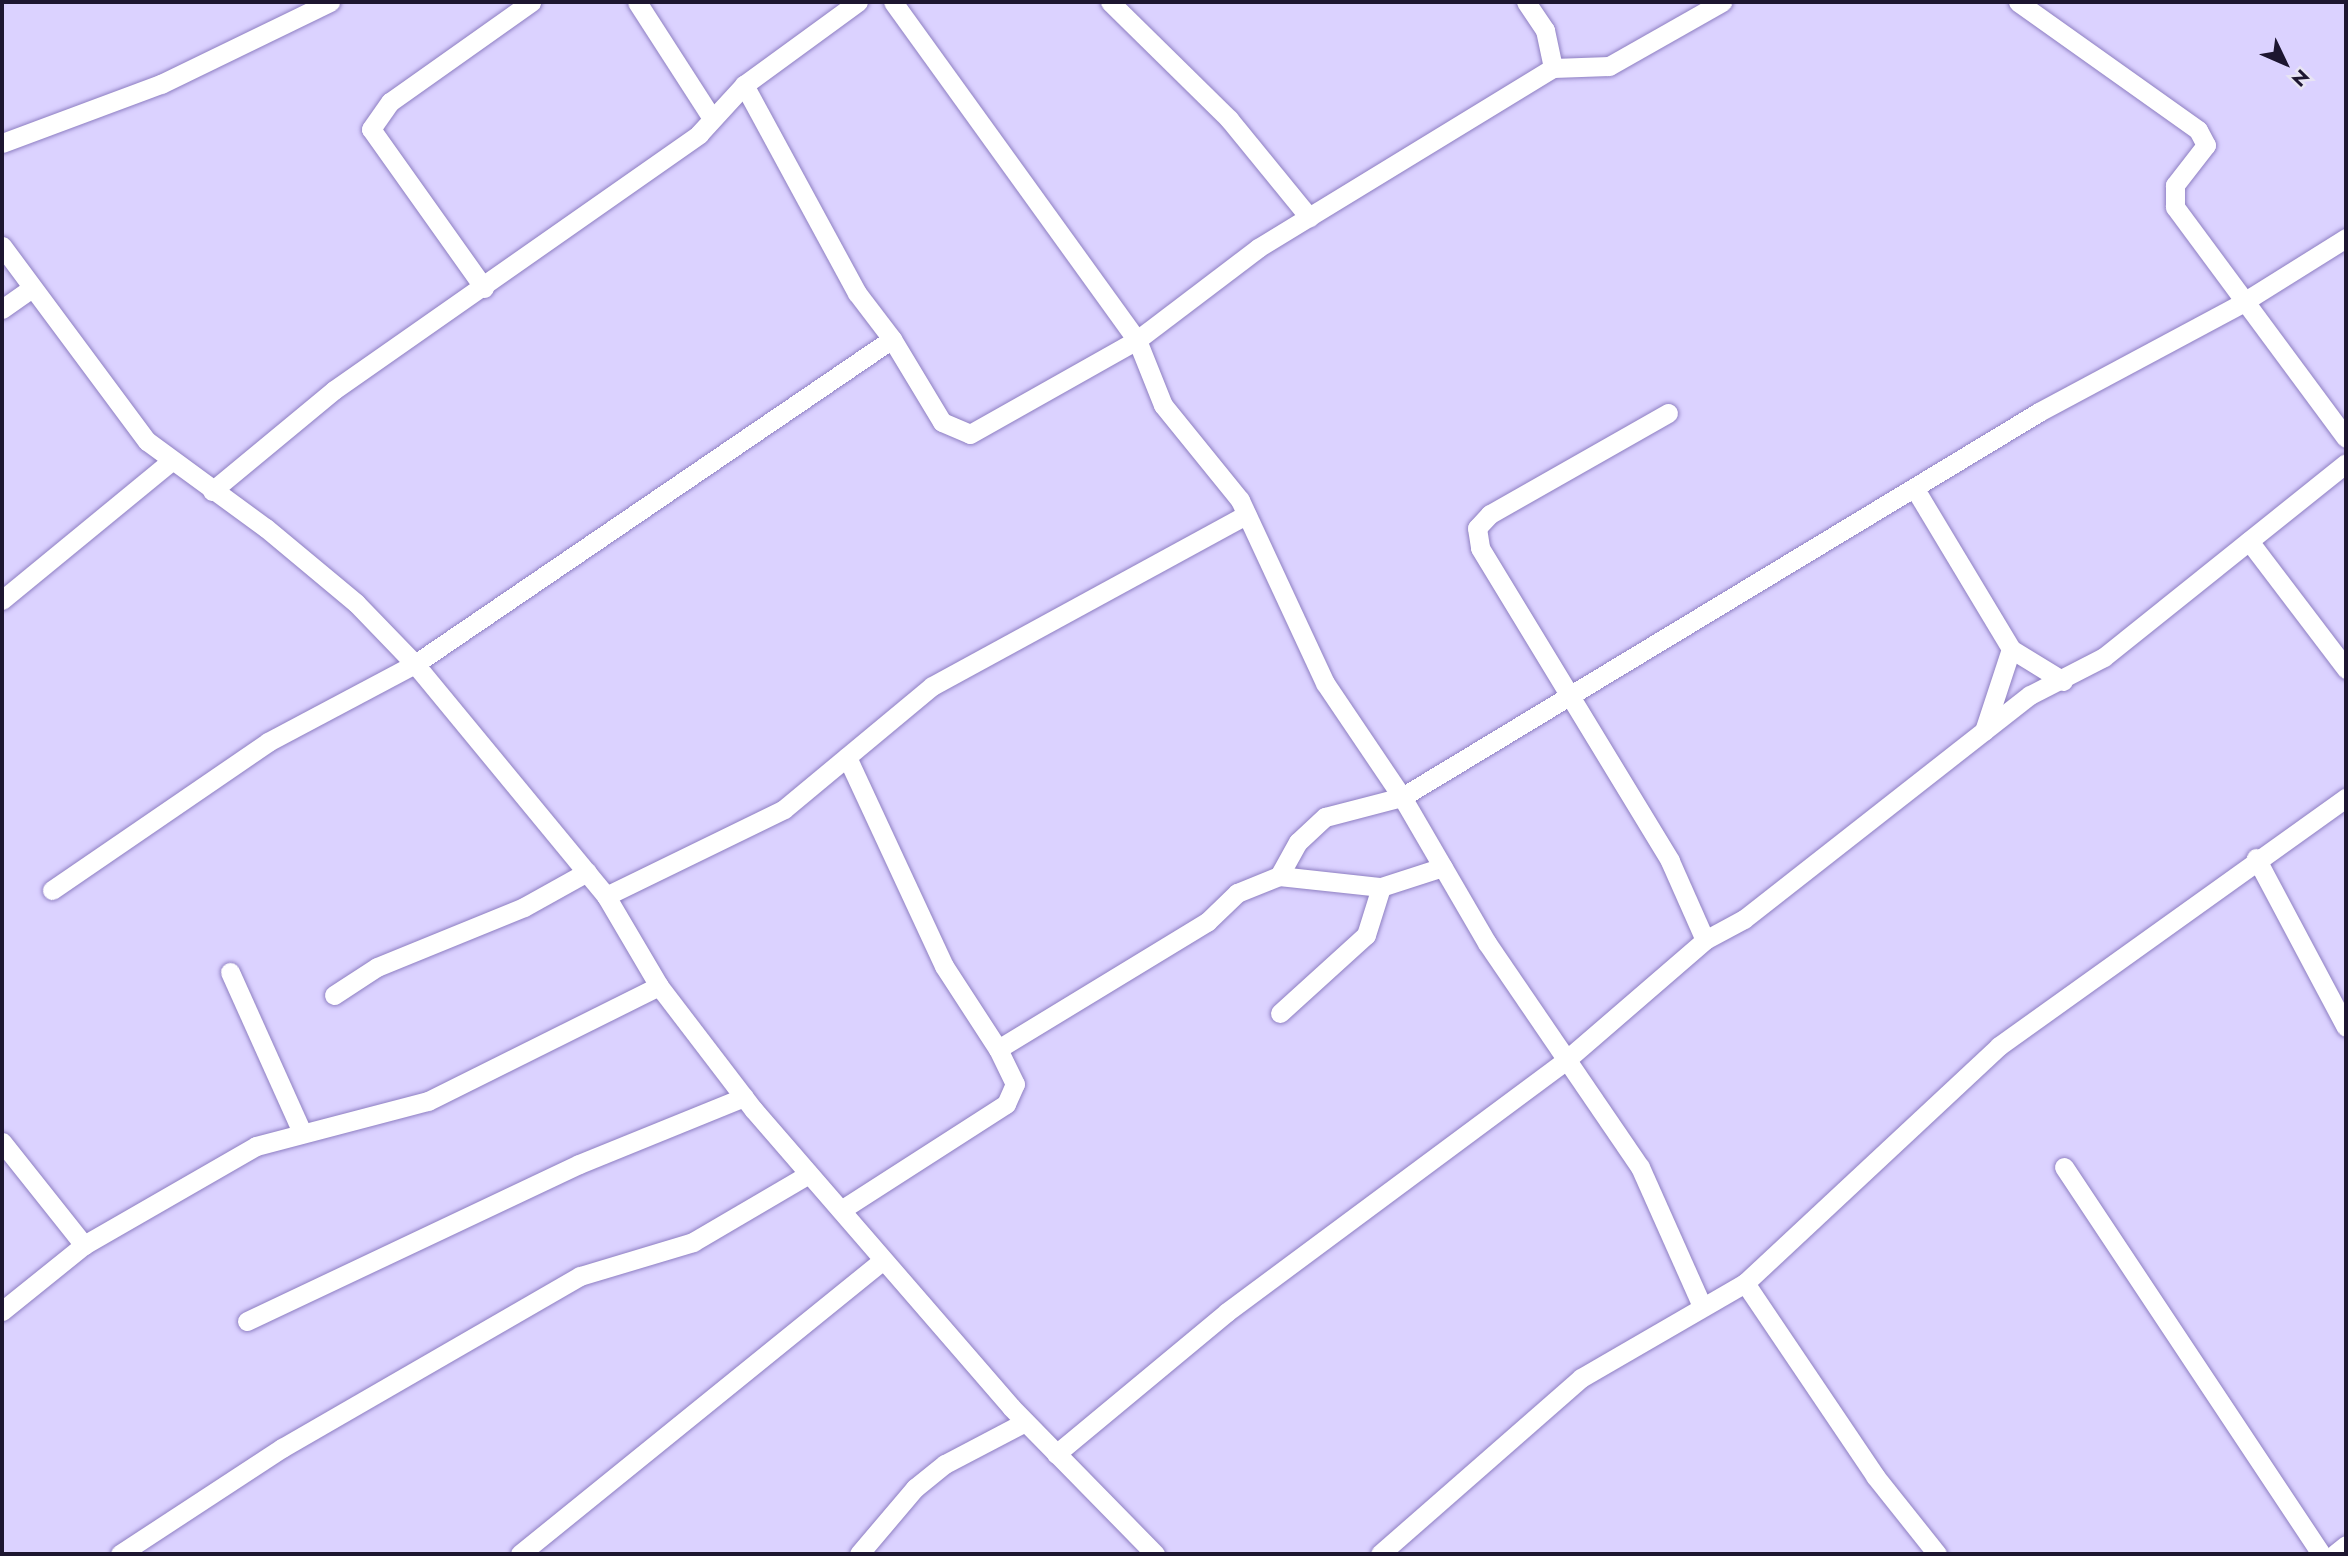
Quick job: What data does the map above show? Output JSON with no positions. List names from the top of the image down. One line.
{"north":"bottom right"}
